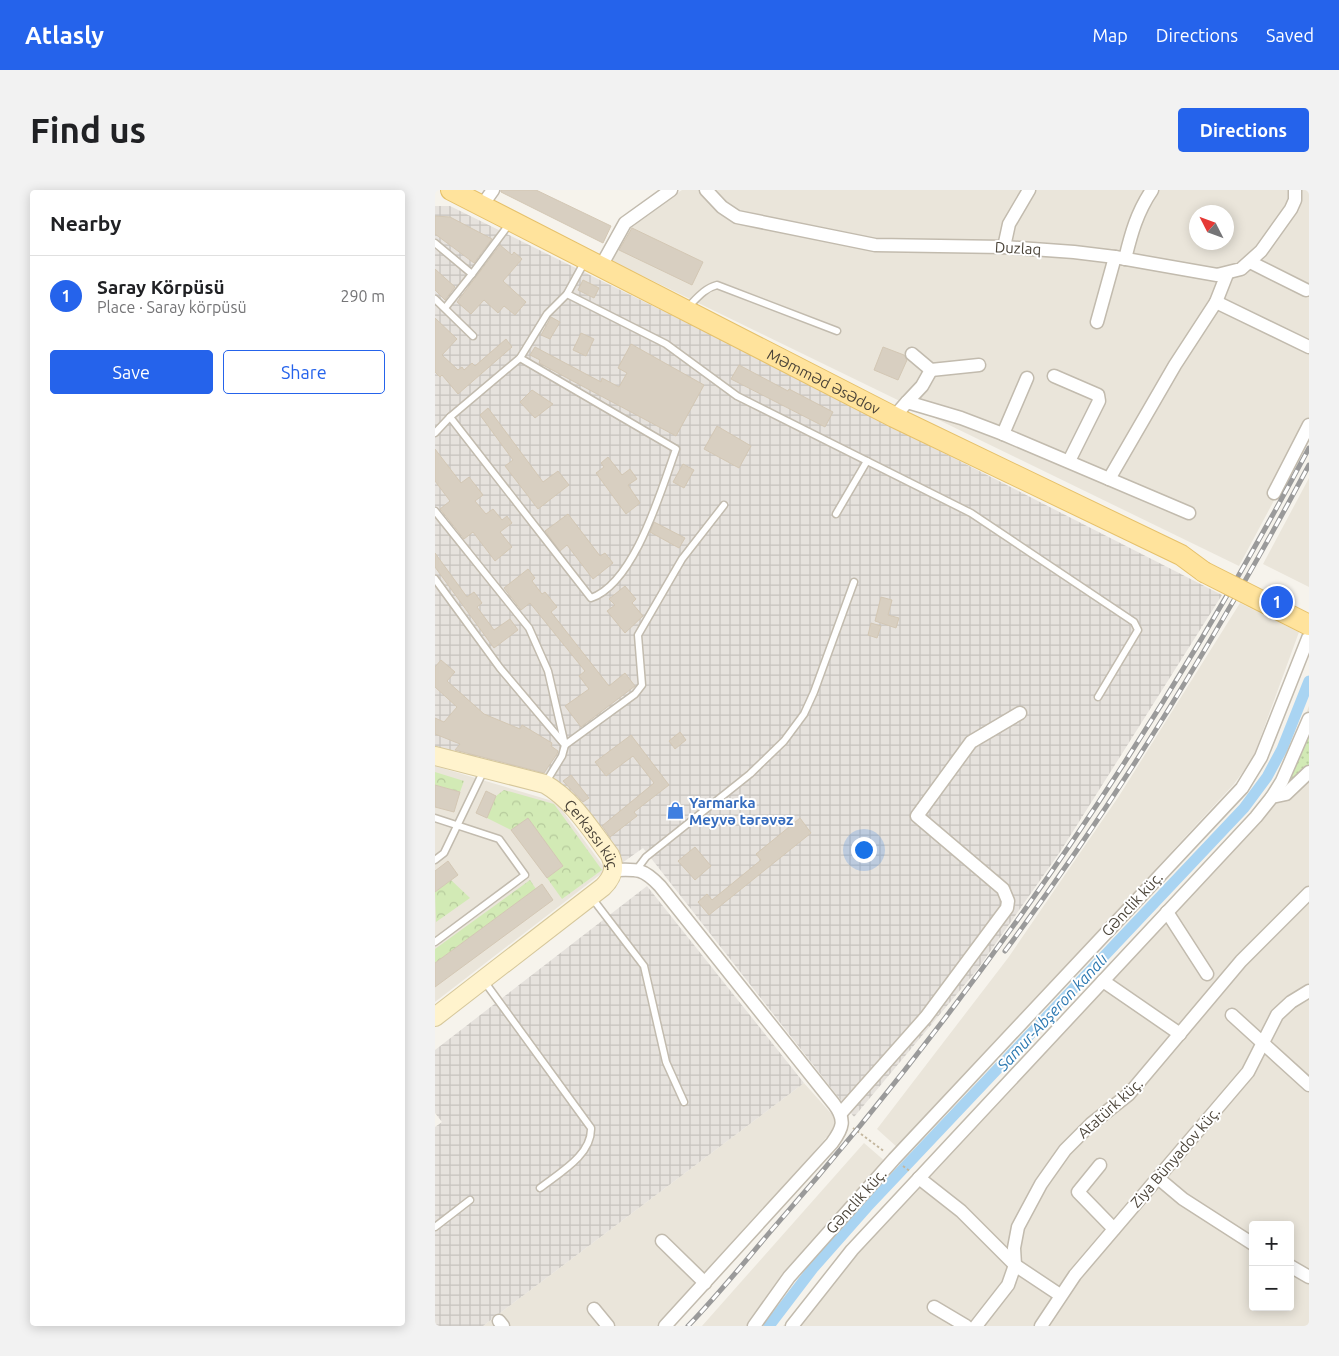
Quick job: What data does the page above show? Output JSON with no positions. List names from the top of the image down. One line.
{"streets":{"main road":["Məmməd Əsədov"],"street":["Duzlaq","Çerkassı küç.","Gənclik küç.","Atatürk küç.","Ziya Bünyadov küç."]},"water":["Samur-Abşeron kanalı"],"places":{"shop":["Yarmarka Meyvә tәrәvәz"]},"north":"top left","page":{"header":"Atlasly","nav":["Map","Directions","Saved"],"buttons":["Directions",["Save","Share"]],"title":"Find us","heading":"Nearby","list":[{"mark":"1","name":"Saray Körpüsü","note":"Place · Saray körpüsü","value":"290 m"}],"pins":"1","map_buttons":["+","−"]}}
